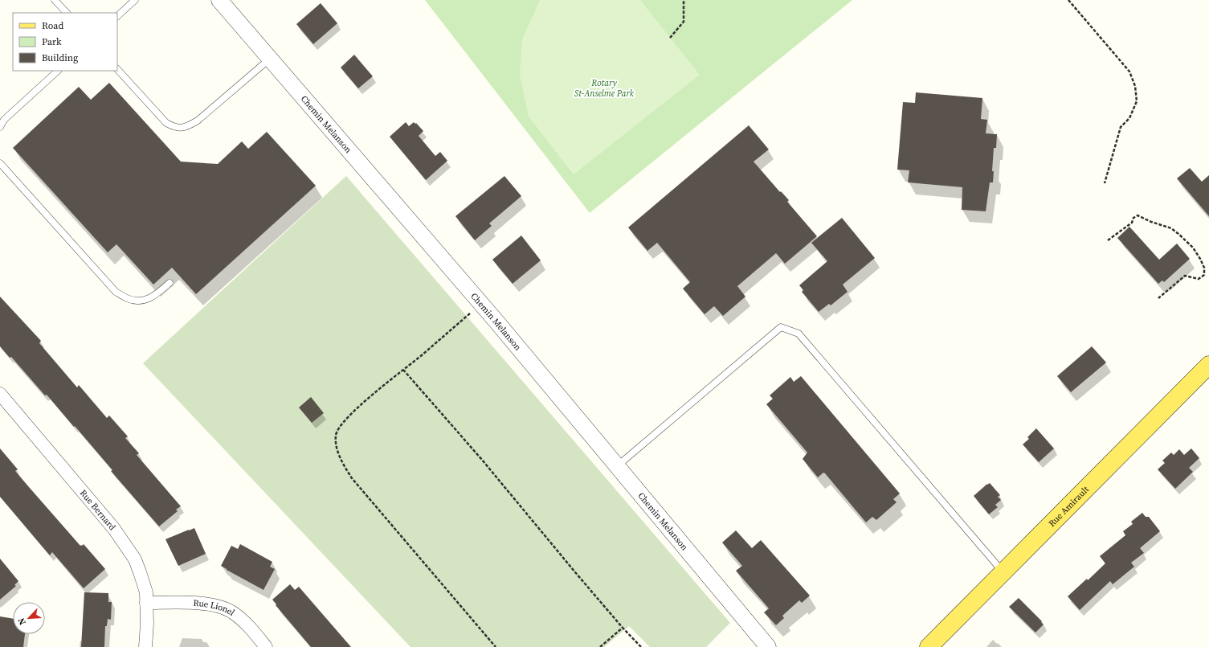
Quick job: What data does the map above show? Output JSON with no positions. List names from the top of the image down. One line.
{"streets":{"main road":["Rue Amirault"],"street":["Chemin Melanson","Rue Bernard","Rue Lionel"]},"crossings":[["Rue Bernard","Rue Lionel"]],"parks":["Rotary St-Anselme Park"],"legend":["Road","Park","Building"],"north":"bottom left"}
